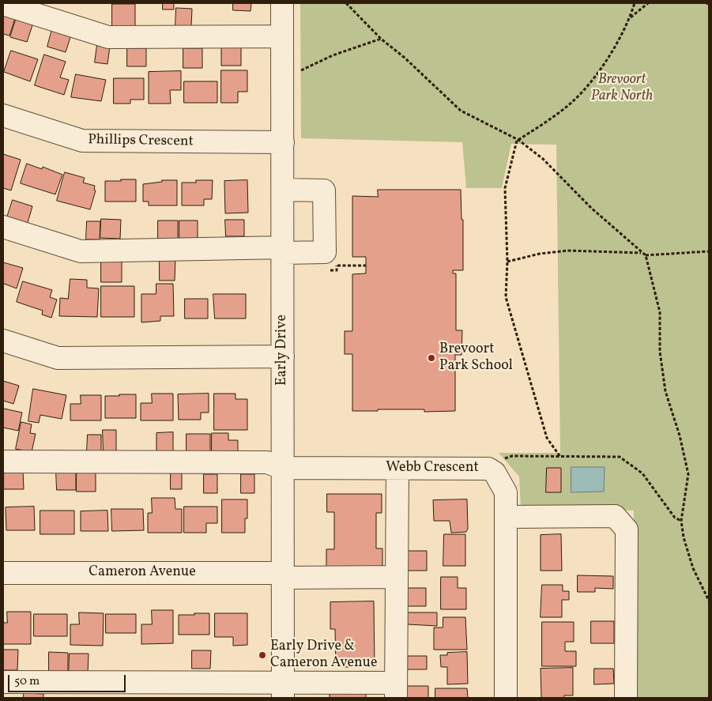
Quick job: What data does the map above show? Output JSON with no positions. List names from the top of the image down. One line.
{"streets":{"street":["Phillips Crescent","Early Drive","Webb Crescent","Cameron Avenue"]},"crossings":[["Phillips Crescent","Early Drive"],["Early Drive","Webb Crescent"],["Early Drive","Cameron Avenue"]],"parks":["Brevoort Park North"],"places":["Brevoort Park School","Early Drive & Cameron Avenue"],"scale_bar":"50 m"}
